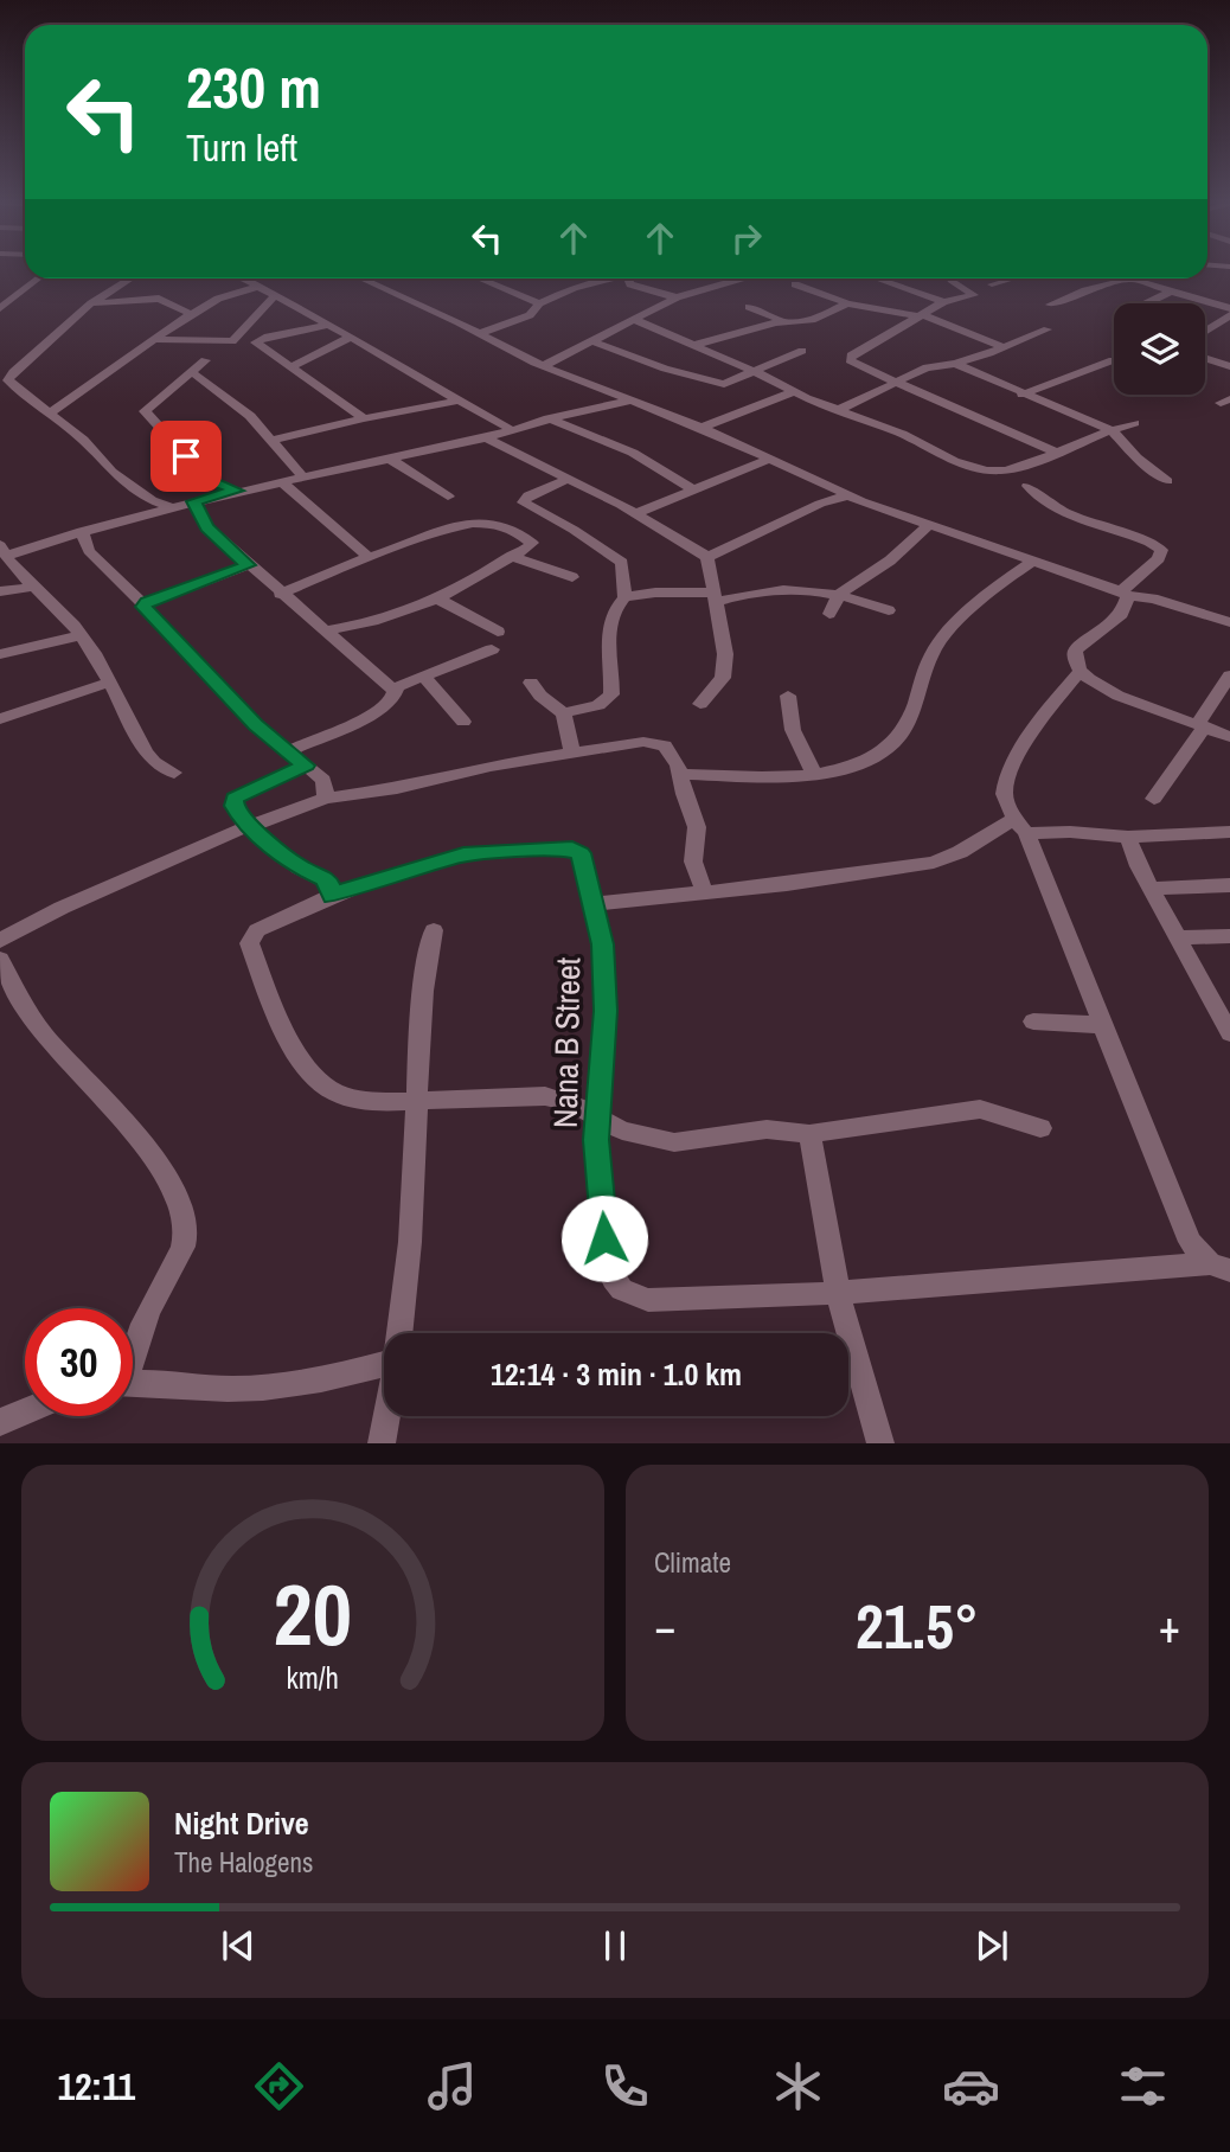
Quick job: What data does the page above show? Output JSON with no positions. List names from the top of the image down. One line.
{"streets":{"street":["Nana B Street"]},"page":{"turn":["230 m","Turn left"],"limit":"30","trip":"12:14 · 3 min · 1.0 km","tile":"Climate","heat":["−","21.5°","+"],"song":["Night Drive","The Halogens"],"tabs":"12:11","gauge":["20","km/h"]}}
